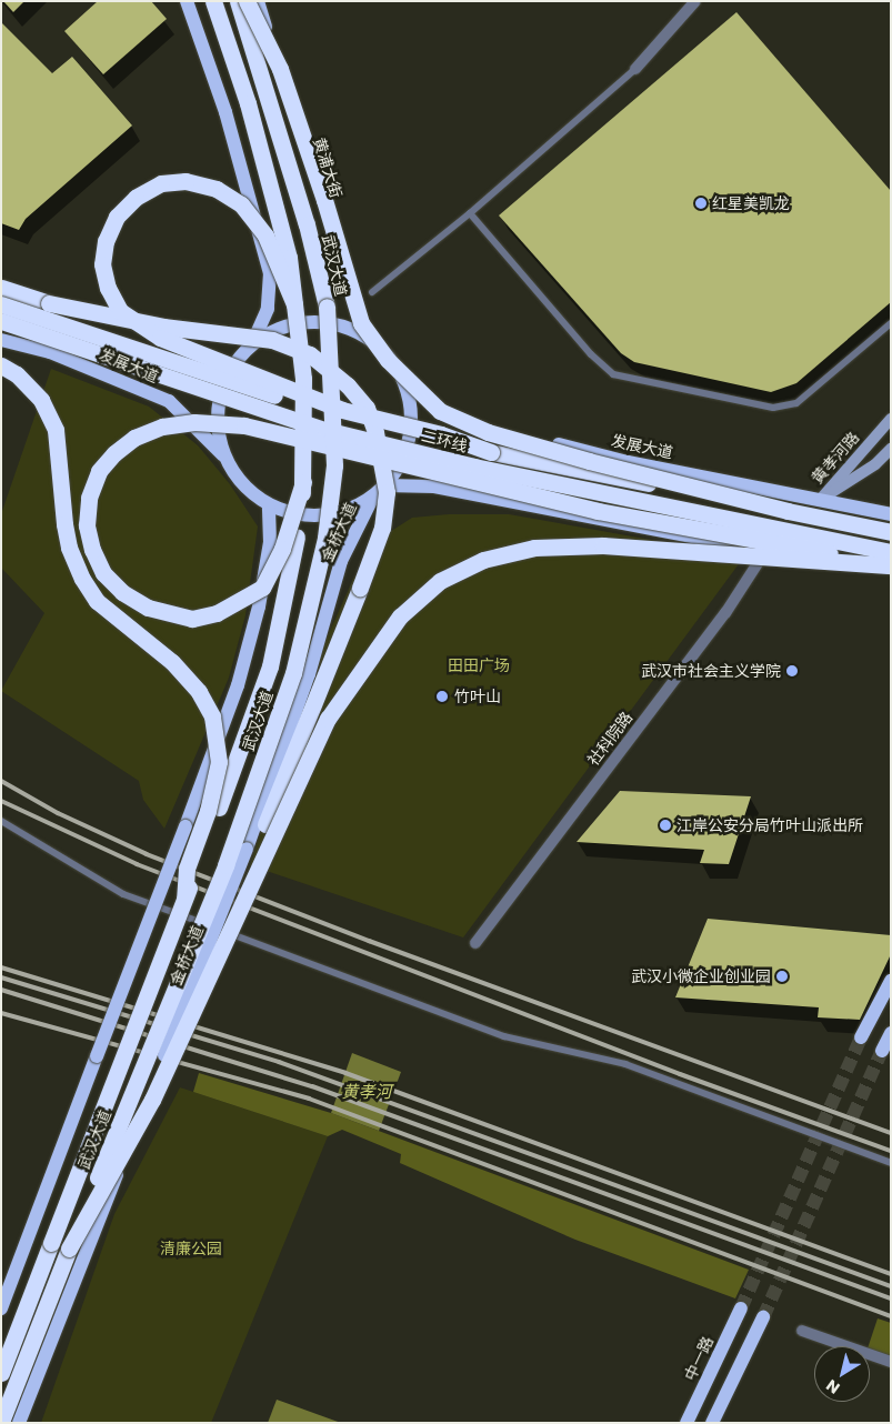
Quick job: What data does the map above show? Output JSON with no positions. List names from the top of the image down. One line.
{"streets":{"highway":["武汉大道","二环线"],"main road":["黄浦大街","发展大道","黄孝河路","金桥大道","中一路"],"street":["社科院路"]},"crossings":[["黄浦大街","发展大道"],["黄浦大街","金桥大道"],["发展大道","黄孝河路"],["发展大道","金桥大道"]],"water":["黄孝河"],"parks":["田田广场","清廉公园"],"places":["红星美凯龙","武汉市社会主义学院","竹叶山","江岸公安分局竹叶山派出所","武汉小微企业创业园"],"north":"bottom left"}
